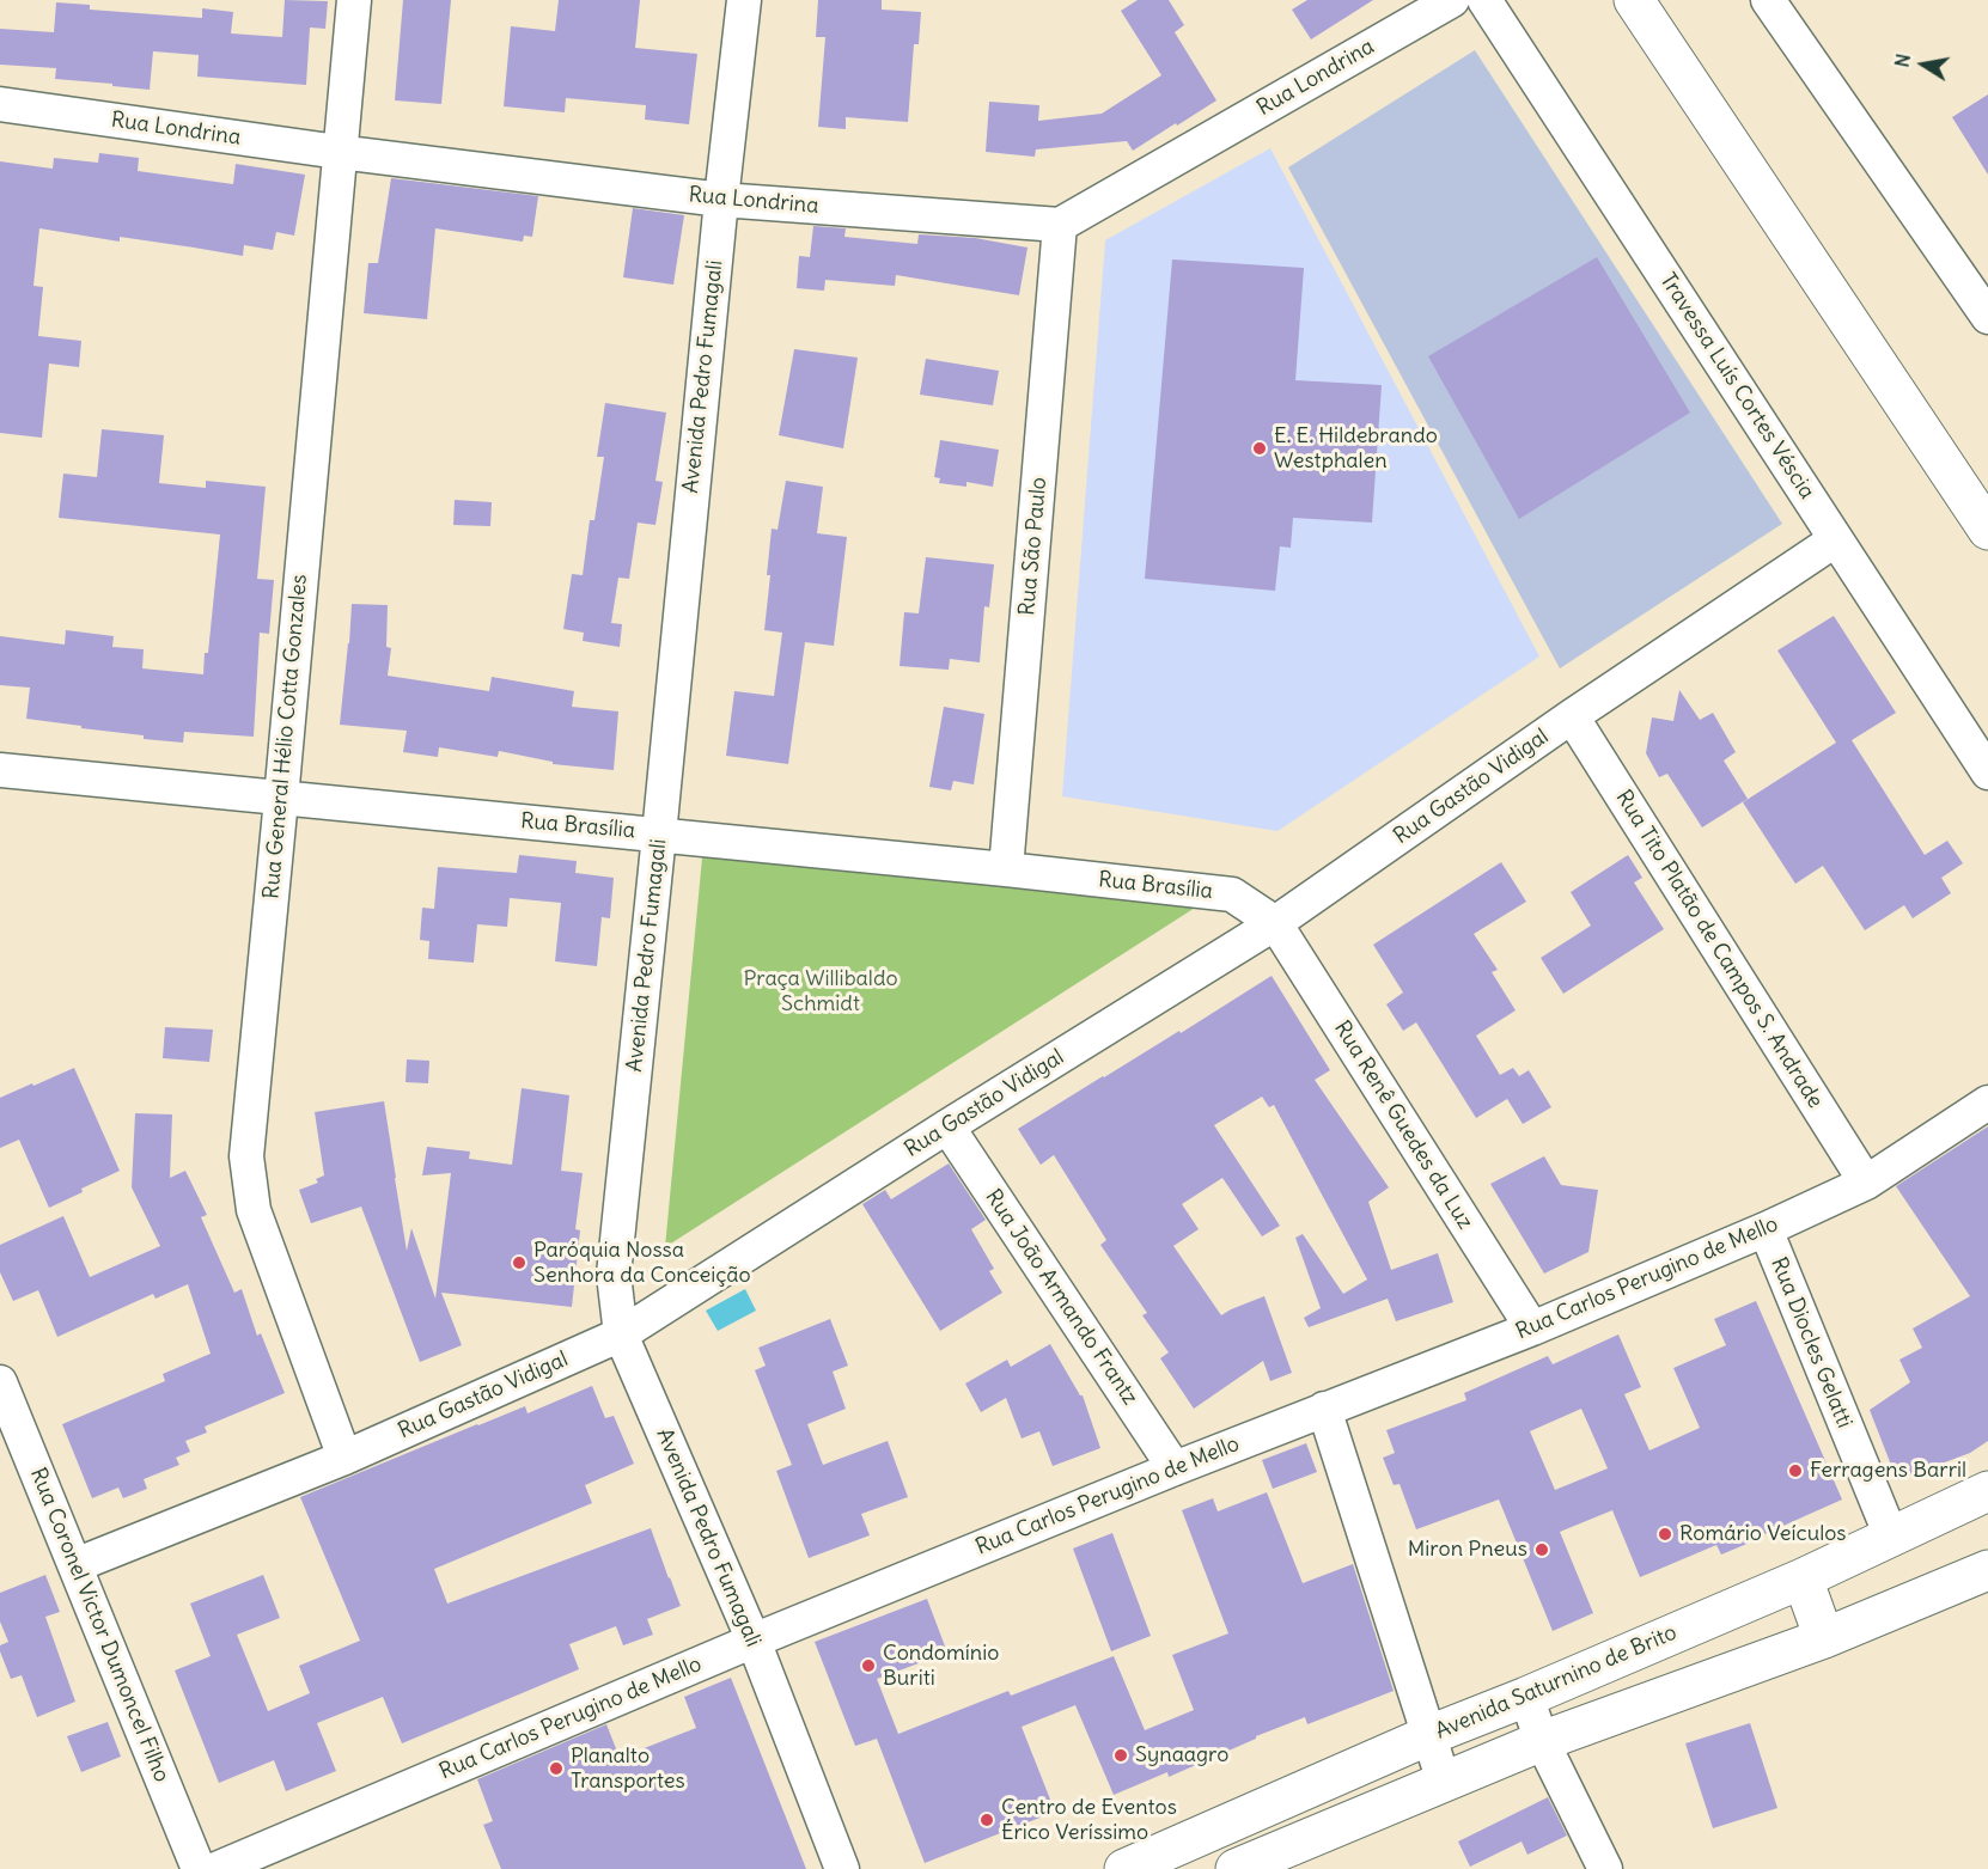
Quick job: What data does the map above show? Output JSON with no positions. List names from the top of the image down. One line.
{"streets":{"main road":["Avenida Saturnino de Brito"],"street":["Rua Londrina","Avenida Pedro Fumagali","Travessa Luís Cortes Véscia","Rua São Paulo","Rua General Hélio Cotta Gonzales","Rua Gastão Vidigal","Rua Brasília","Rua Tito Platão de Campos S. Andrade","Rua Renê Guedes da Luz","Rua Carlos Perugino de Mello","Rua João Armando Frantz","Rua Diocles Gelatti","Rua Coronel Victor Dumoncel Filho"]},"crossings":[["Rua Londrina","Avenida Pedro Fumagali"],["Rua Londrina","Rua São Paulo"],["Rua Londrina","Rua General Hélio Cotta Gonzales"],["Avenida Pedro Fumagali","Rua Gastão Vidigal"],["Avenida Pedro Fumagali","Rua Brasília"],["Avenida Pedro Fumagali","Rua Carlos Perugino de Mello"],["Travessa Luís Cortes Véscia","Rua Gastão Vidigal"],["Rua São Paulo","Rua Brasília"],["Rua General Hélio Cotta Gonzales","Rua Gastão Vidigal"],["Rua General Hélio Cotta Gonzales","Rua Brasília"],["Rua Gastão Vidigal","Rua Brasília"],["Rua Gastão Vidigal","Rua Tito Platão de Campos S. Andrade"],["Rua Gastão Vidigal","Rua Renê Guedes da Luz"],["Rua Gastão Vidigal","Rua João Armando Frantz"],["Rua Gastão Vidigal","Rua Coronel Victor Dumoncel Filho"],["Rua Brasília","Rua Renê Guedes da Luz"],["Rua Tito Platão de Campos S. Andrade","Rua Carlos Perugino de Mello"],["Rua Renê Guedes da Luz","Rua Carlos Perugino de Mello"],["Rua Carlos Perugino de Mello","Rua João Armando Frantz"],["Rua Carlos Perugino de Mello","Rua Diocles Gelatti"],["Rua Diocles Gelatti","Avenida Saturnino de Brito"]],"parks":["Praça Willibaldo Schmidt"],"places":["E. E. Hildebrando Westphalen","Paróquia Nossa Senhora da Conceição","Ferragens Barril","Romário Veículos","Miron Pneus","Condomínio Buriti","Synaagro","Planalto Transportes","Centro de Eventos Érico Veríssimo"],"north":"left"}
